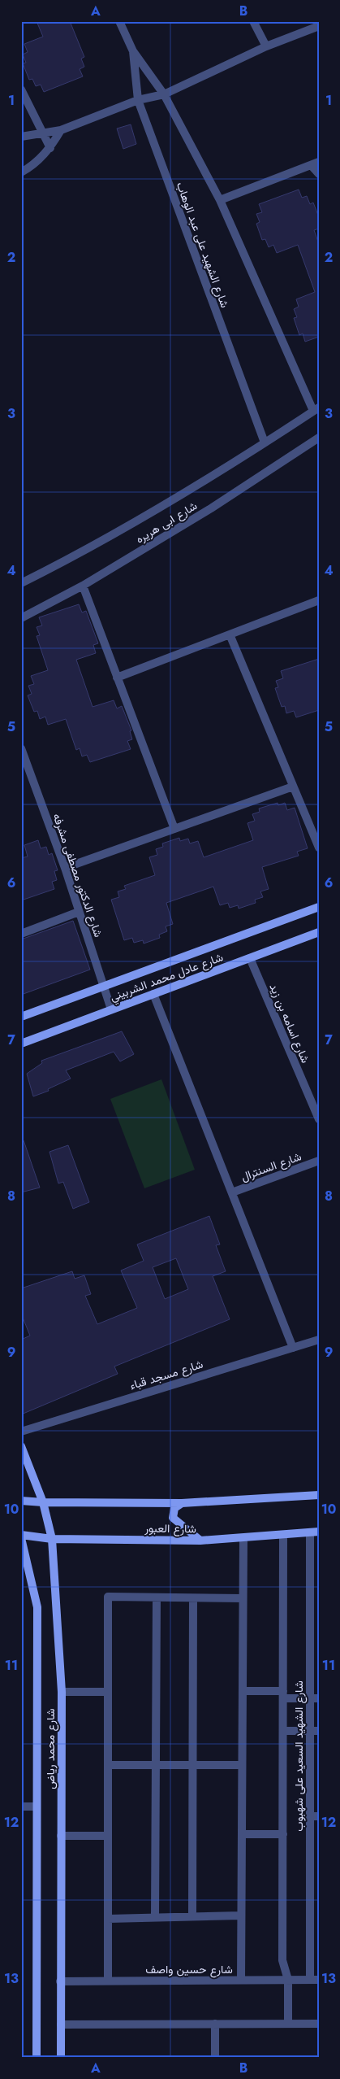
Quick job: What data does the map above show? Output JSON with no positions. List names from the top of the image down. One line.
{"streets":{"street":["شارع الشهيد على عبد الوهاب","شارع ابى هريره","شارع الدكتور مصطفى مشرفه","شارع عادل محمد الشربيني","شارع اسامه بن زيد","شارع السنترال","شارع مسجد قباء","شارع العبور","شارع محمد رياض","شارع الشهيد السعيد على شهبوب","شارع حسين واصف"]},"crossings":[["شارع الشهيد على عبد الوهاب","شارع ابى هريره"],["شارع الدكتور مصطفى مشرفه","شارع عادل محمد الشربيني"],["شارع عادل محمد الشربيني","شارع اسامه بن زيد"],["شارع العبور","شارع محمد رياض"],["شارع العبور","شارع الشهيد السعيد على شهبوب"],["شارع محمد رياض","شارع حسين واصف"],["شارع الشهيد السعيد على شهبوب","شارع حسين واصف"]],"grid":{"columns":["A","B"],"rows":["1","2","3","4","5","6","7","8","9","10","11","12","13"]}}
